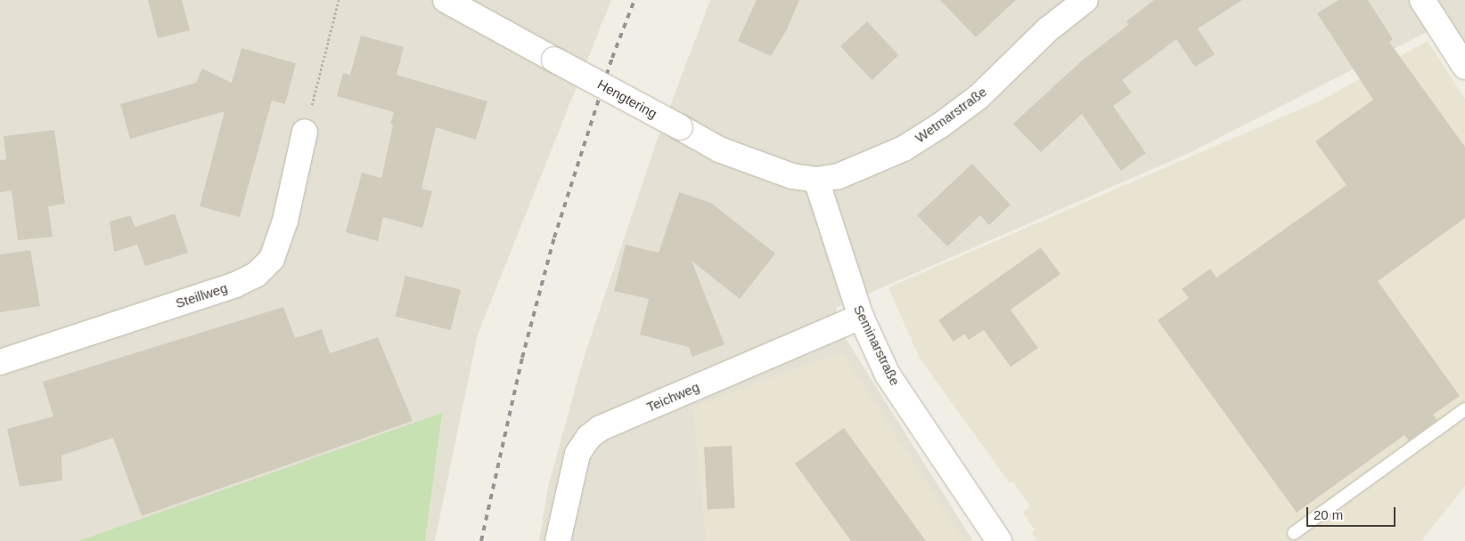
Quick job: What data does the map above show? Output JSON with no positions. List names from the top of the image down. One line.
{"streets":{"street":["Hengtering","Wetmarstraße","Steillweg","Seminarstraße","Teichweg"]},"crossings":[["Hengtering","Wetmarstraße"],["Hengtering","Seminarstraße"],["Wetmarstraße","Seminarstraße"],["Seminarstraße","Teichweg"]],"scale_bar":"20 m"}
